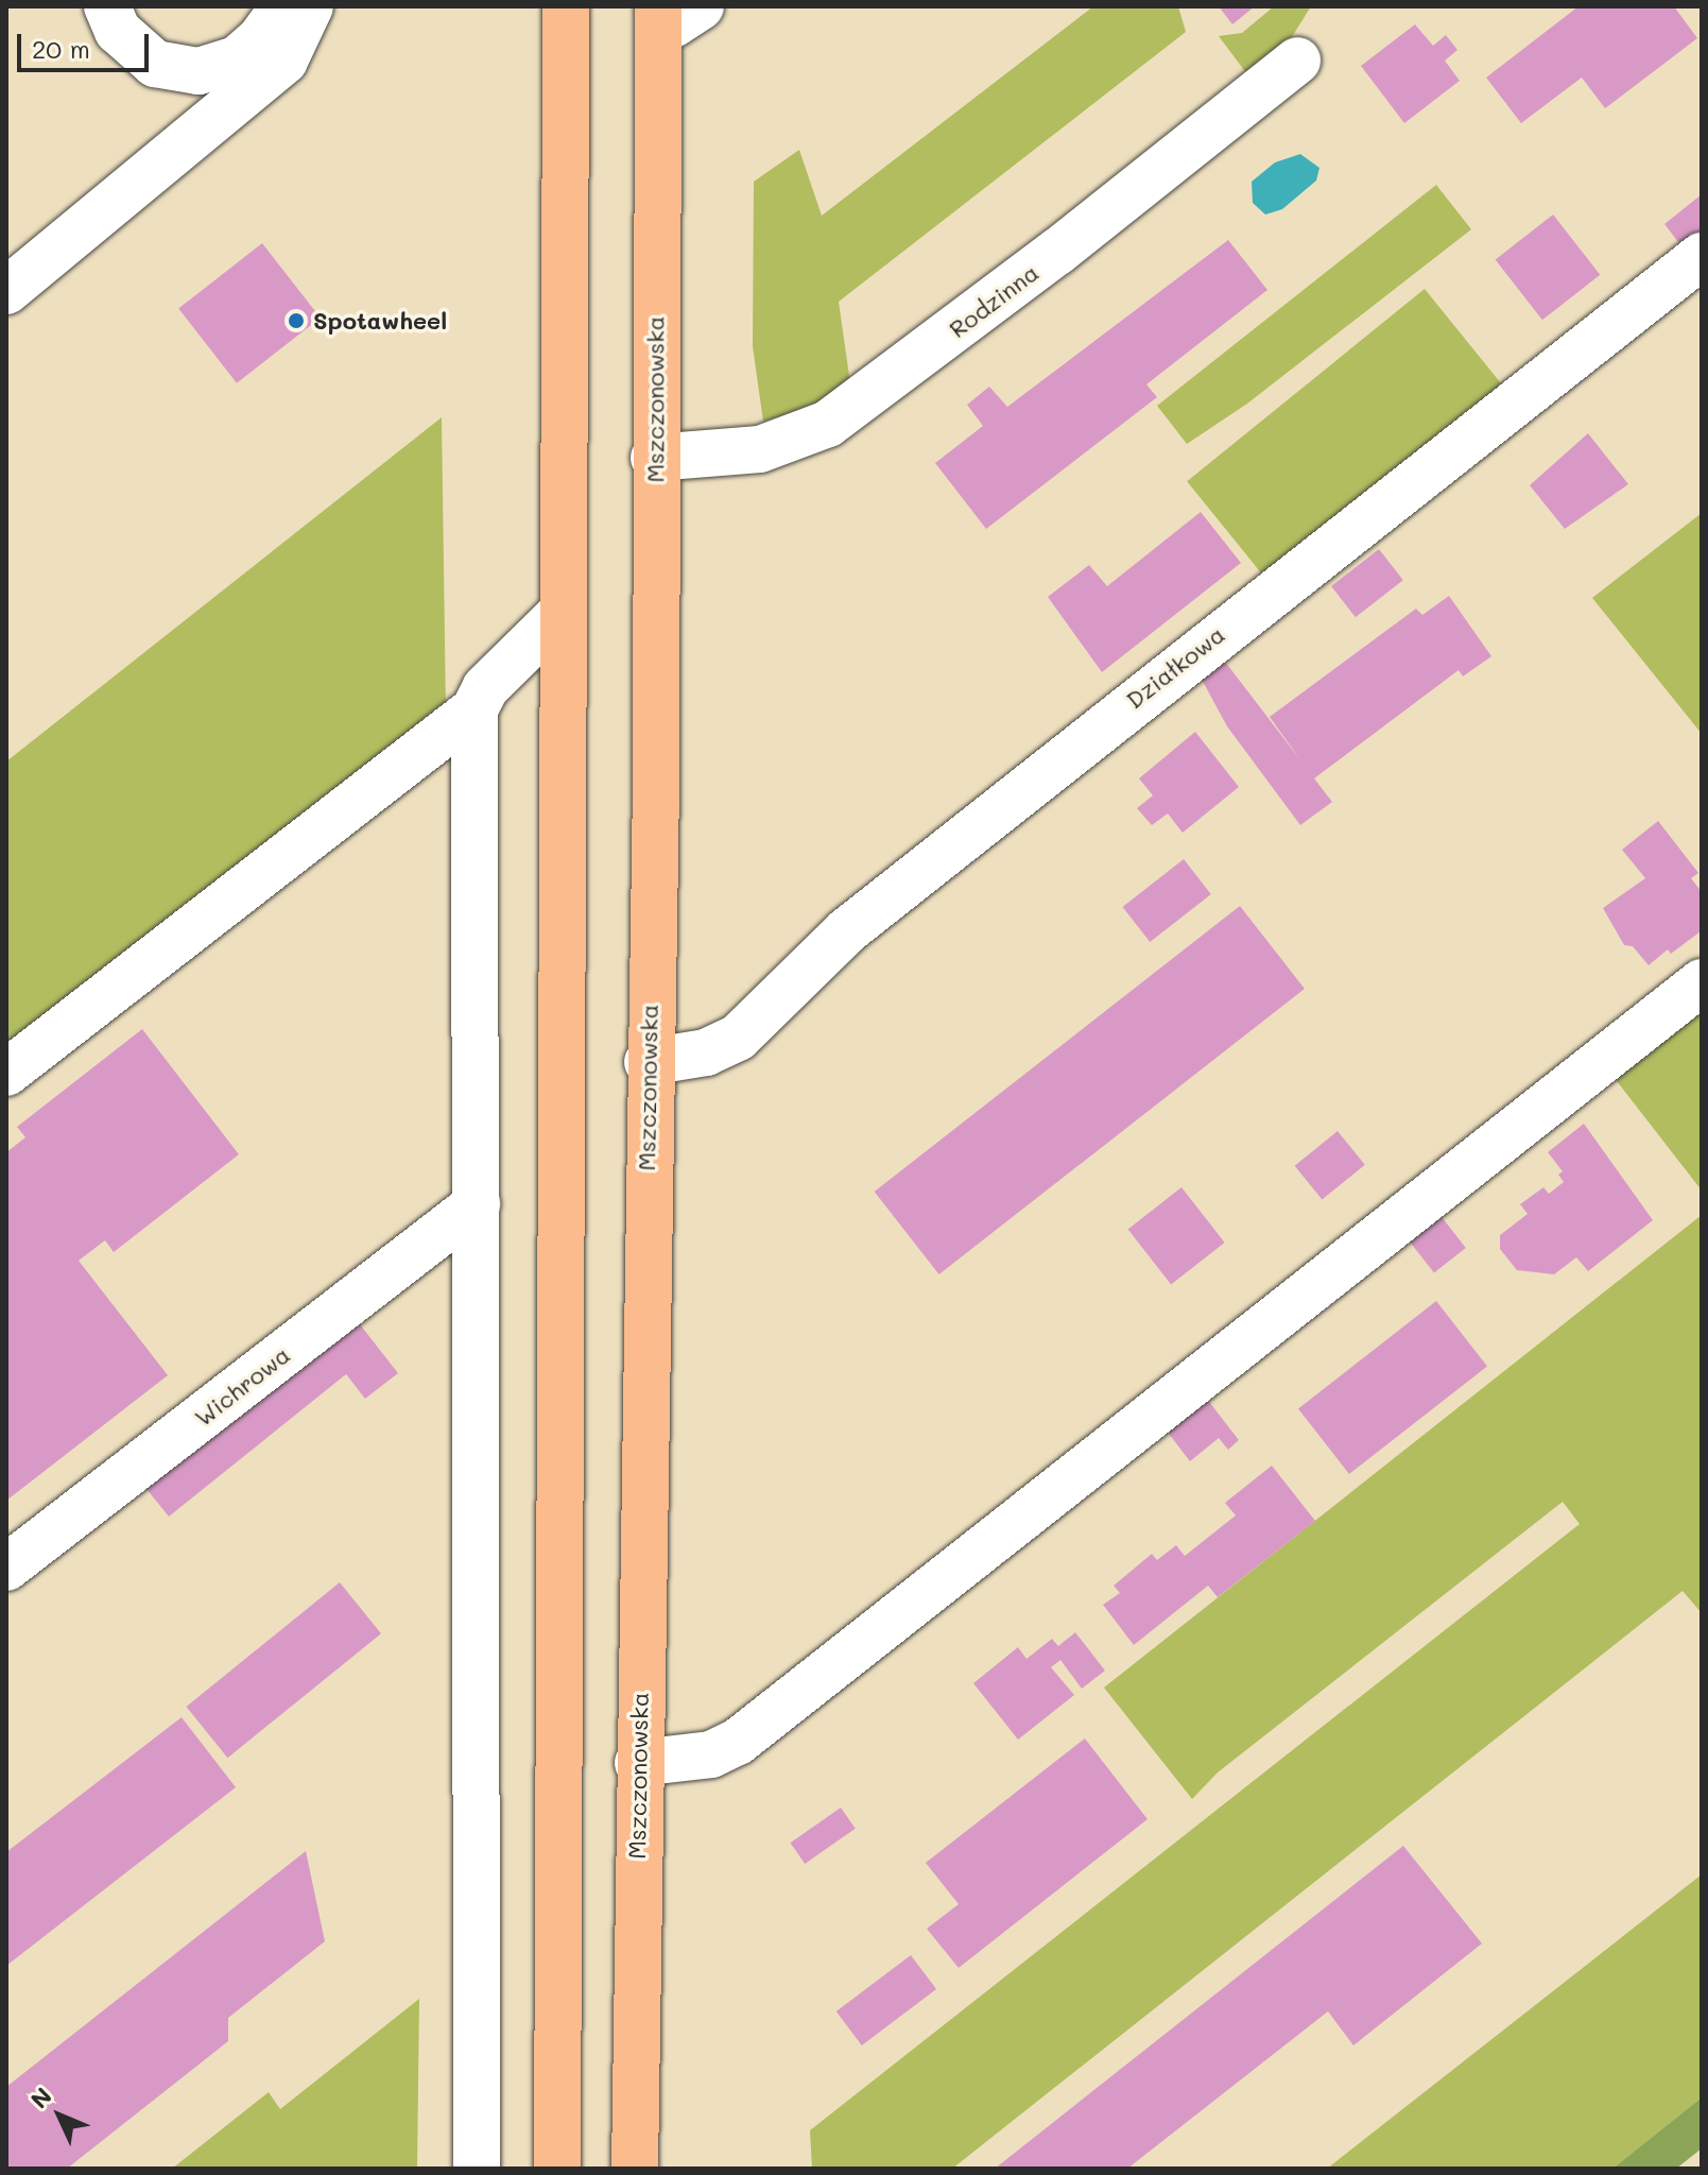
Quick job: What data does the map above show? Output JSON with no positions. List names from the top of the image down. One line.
{"streets":{"main road":["Mszczonowska"],"street":["Rodzinna","Działkowa","Wichrowa"]},"crossings":[["Rodzinna","Mszczonowska"],["Mszczonowska","Działkowa"]],"places":["Spotawheel"],"scale_bar":"20 m","north":"top left"}
